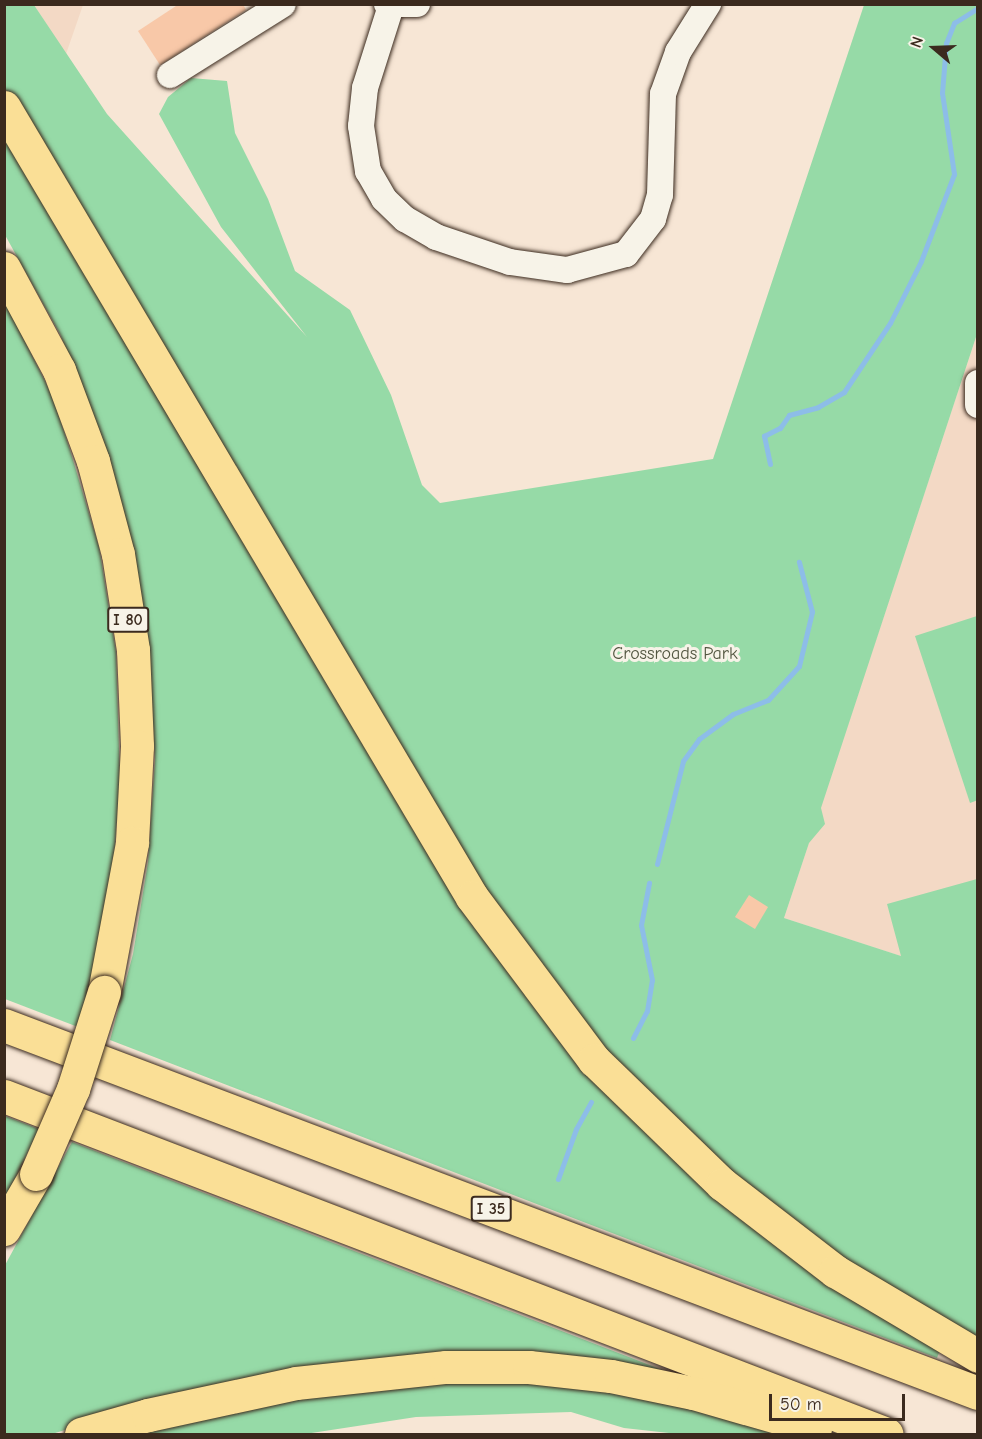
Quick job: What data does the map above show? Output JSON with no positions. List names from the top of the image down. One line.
{"streets":{"highway":["I 80","I 35"]},"parks":["Crossroads Park"],"scale_bar":"50 m","north":"left"}
